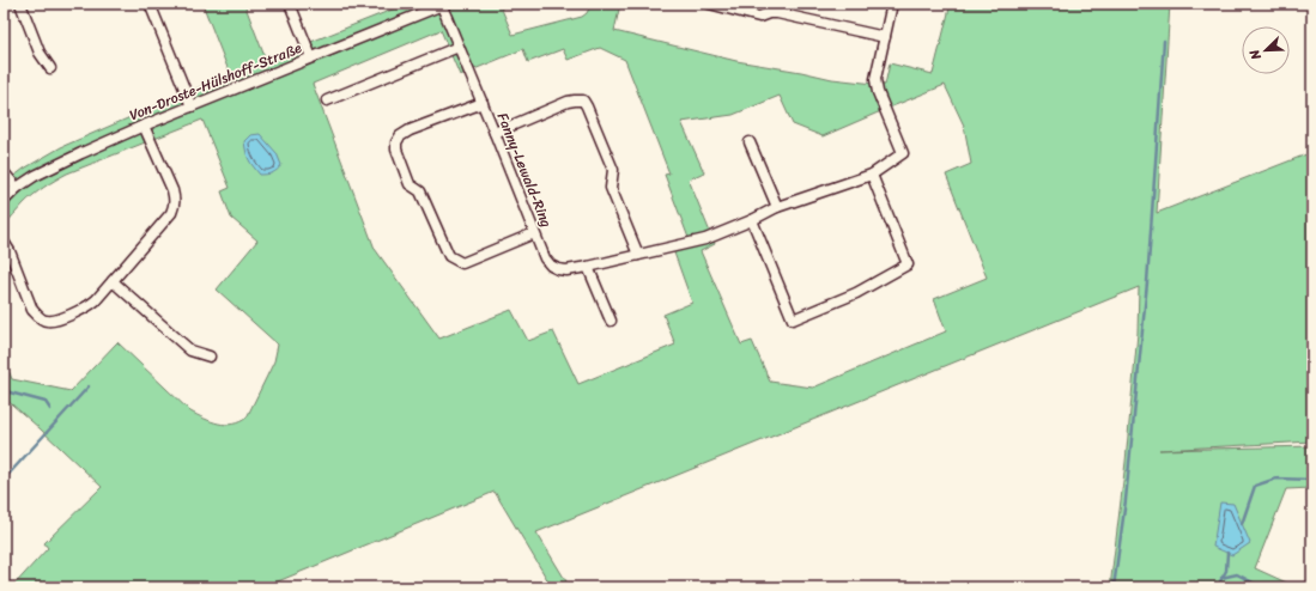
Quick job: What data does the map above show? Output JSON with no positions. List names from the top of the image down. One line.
{"streets":{"street":["Von-Droste-Hülshoff-Straße","Fanny-Lewald-Ring"]},"crossings":[["Von-Droste-Hülshoff-Straße","Fanny-Lewald-Ring"]],"north":"bottom left"}
